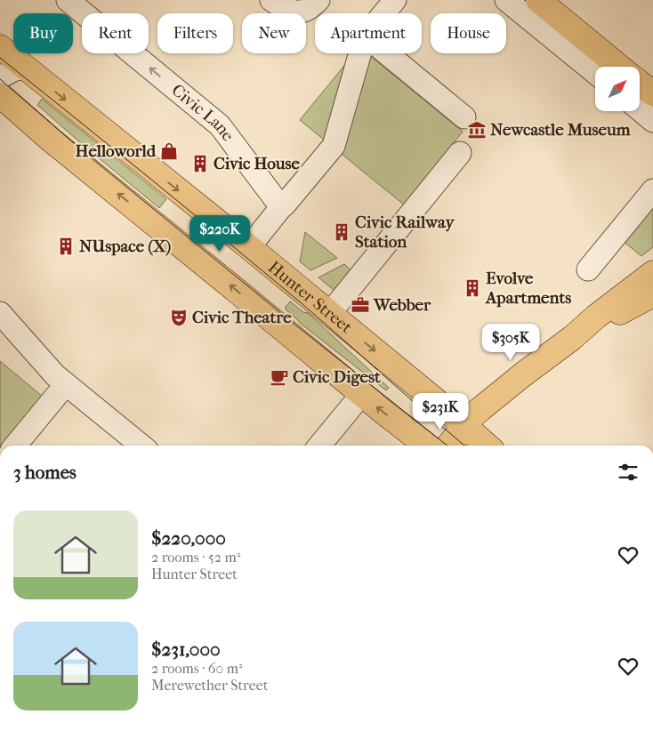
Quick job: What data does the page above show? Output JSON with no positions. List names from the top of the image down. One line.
{"streets":{"main road":["Hunter Street"],"street":["Civic Lane"]},"one_way":["Civic Lane"],"places":{"museum":["Newcastle Museum"],"shop":["Helloworld"],"building":["Civic House","Civic Railway Station","NUspace (X)","Evolve Apartments"],"office":["Webber"],"theatre":["Civic Theatre"],"cafe":["Civic Digest"]},"north":"top right","page":{"chip":["Buy","Rent","Filters","New","Apartment","House"],"price":["$220K","$305K","$231K"],"heading":"3 homes","list":[{"name":"$220,000","note":"2 rooms · 52 m² · Hunter Street"},{"name":"$231,000","note":"2 rooms · 60 m² · Merewether Street"}]}}
